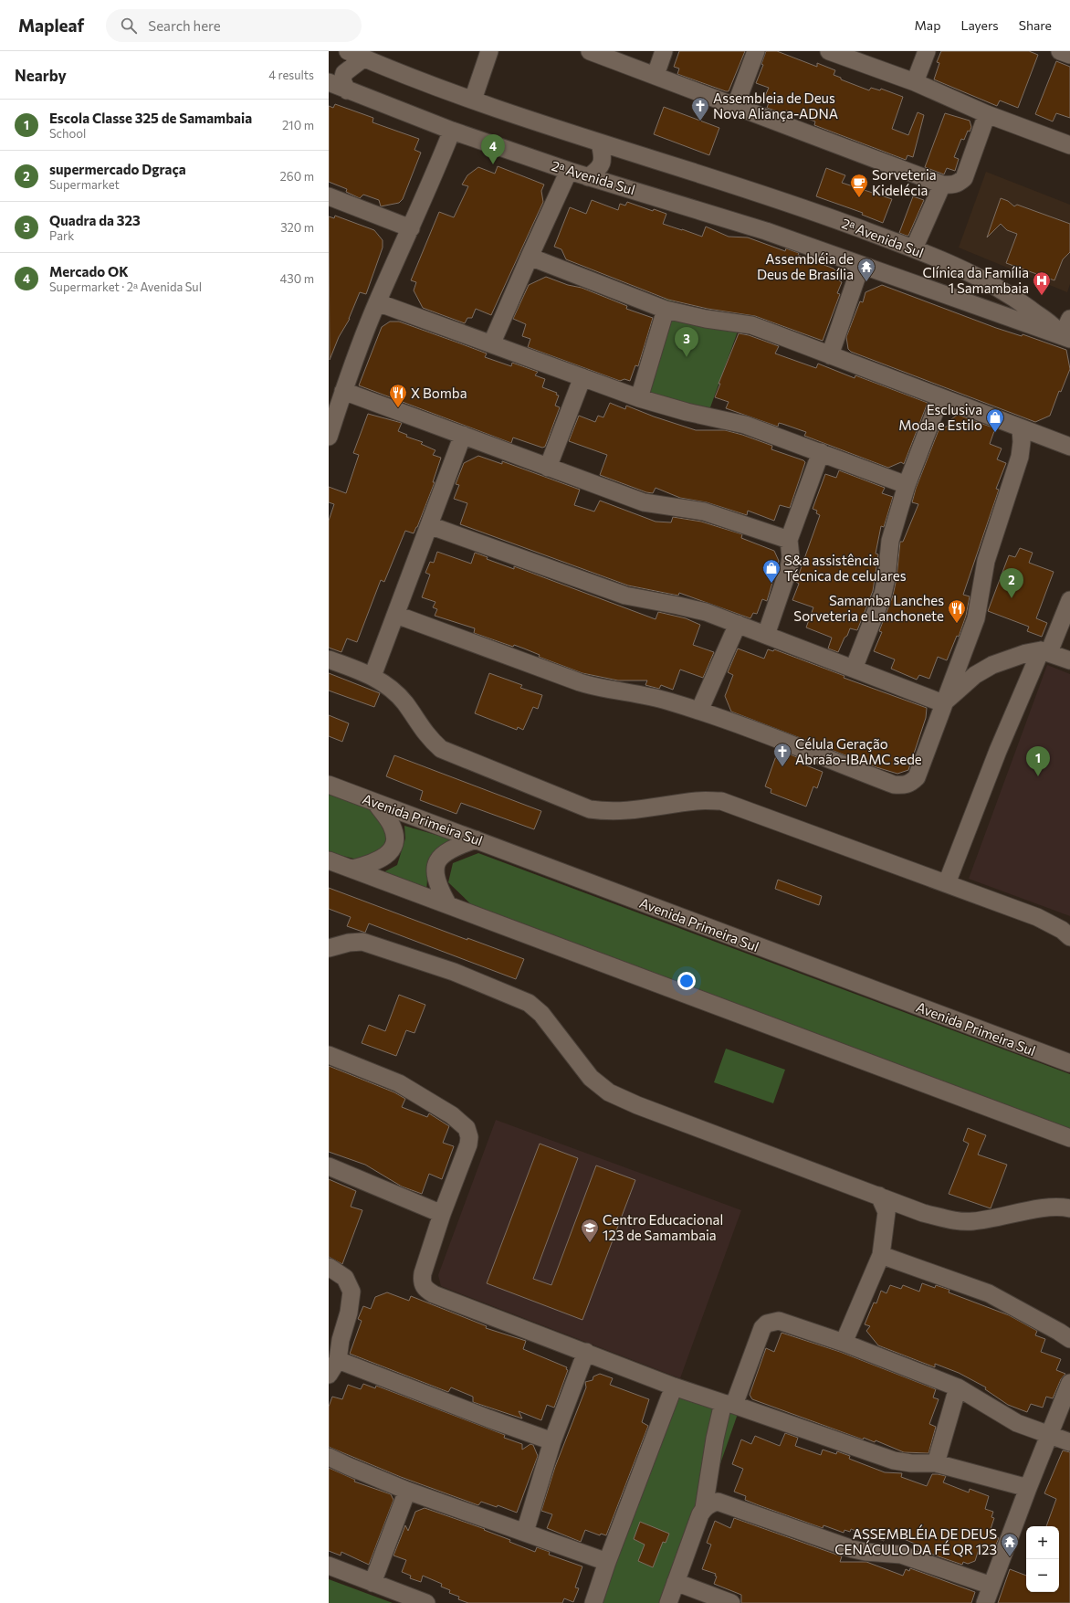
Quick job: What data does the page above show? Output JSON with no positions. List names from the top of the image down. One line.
{"streets":{"street":["2ᵃ Avenida Sul","Avenida Primeira Sul"]},"places":{"church":["Assembleia de Deus Nova Aliança-ADNA","Célula Geração Abraão-IBAMC sede"],"cafe":["Sorveteria Kidelécia"],"temple":["Assembléia de Deus de Brasília","ASSEMBLÉIA DE DEUS CENÁCULO DA FÉ QR 123"],"hospital":["Clínica da Família 1 Samambaia"],"restaurant":["X Bomba","Samamba Lanches Sorveteria e Lanchonete"],"shop":["Esclusiva Moda e Estilo","S&a assistência Técnica de celulares"],"school or university":["Centro Educacional 123 de Samambaia"]},"page":{"header":"Mapleaf","search":"Search here","nav":["Map","Layers","Share"],"heading":["Nearby","4 results"],"list":[{"mark":"1","name":"Escola Classe 325 de Samambaia","note":"School","value":"210 m"},{"mark":"2","name":"supermercado Dgraça","note":"Supermarket","value":"260 m"},{"mark":"3","name":"Quadra da 323","note":"Park","value":"320 m"},{"mark":"4","name":"Mercado OK","note":"Supermarket · 2ᵃ Avenida Sul","value":"430 m"}],"pins":["4","3","2","1"],"map_buttons":["+","−"]}}
